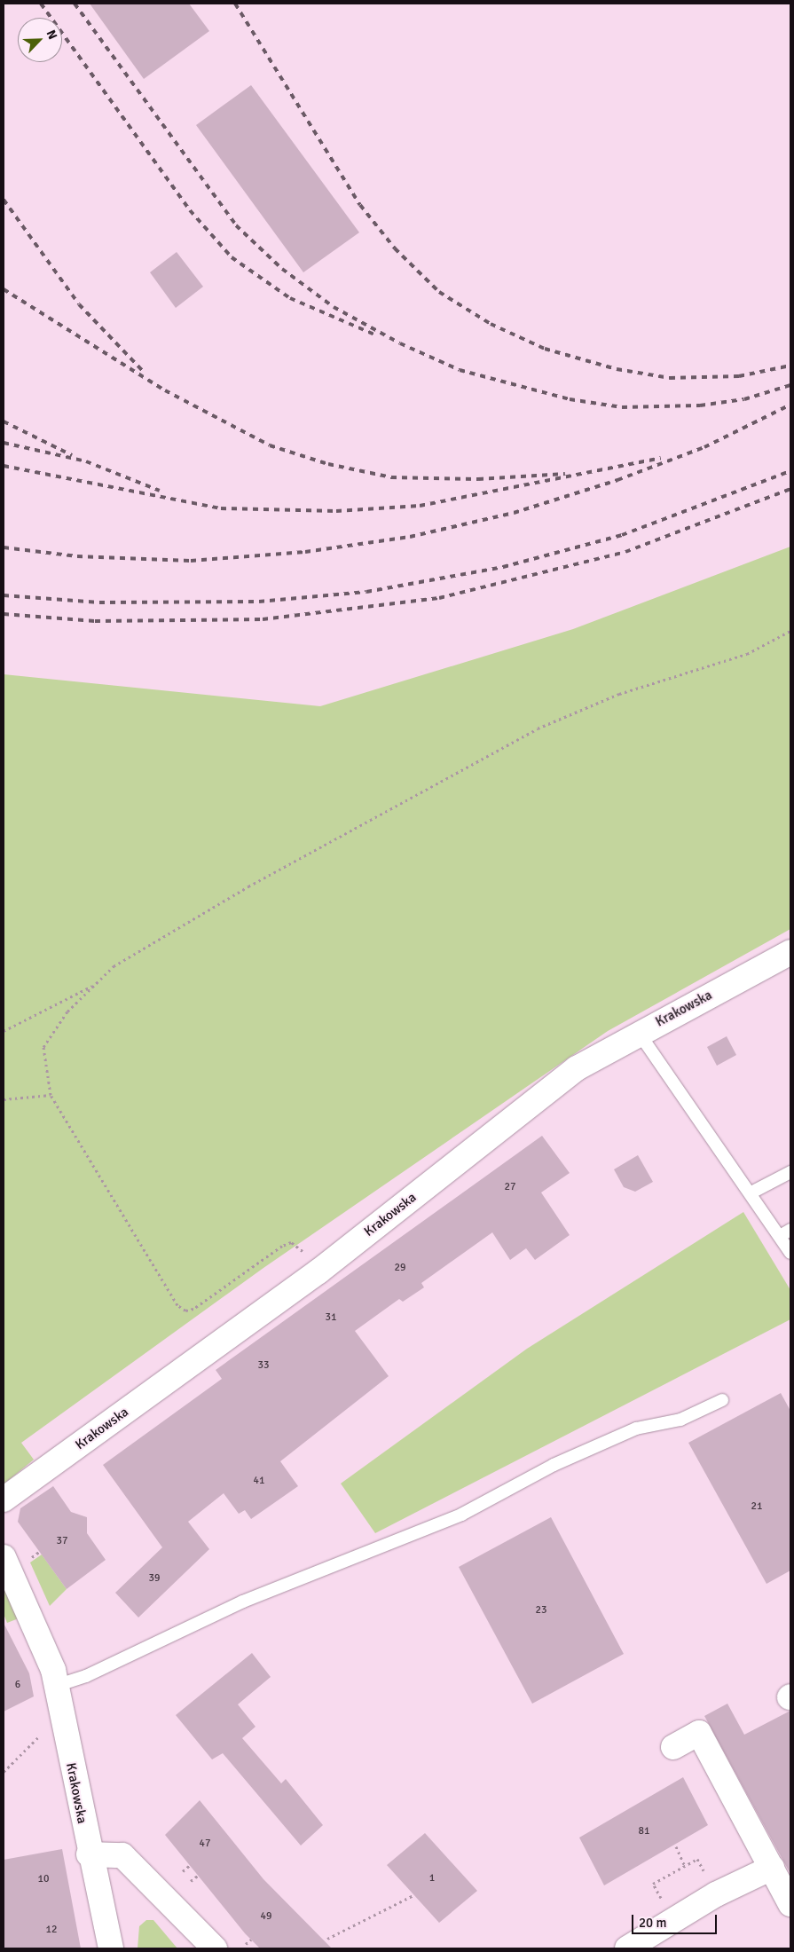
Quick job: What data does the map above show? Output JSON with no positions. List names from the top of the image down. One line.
{"streets":{"street":["Krakowska"]},"house_numbers":["27","29","31","33","41","21","37","39","23","6","81","47","1","10","49","12"],"scale_bar":"20 m","north":"top right"}
